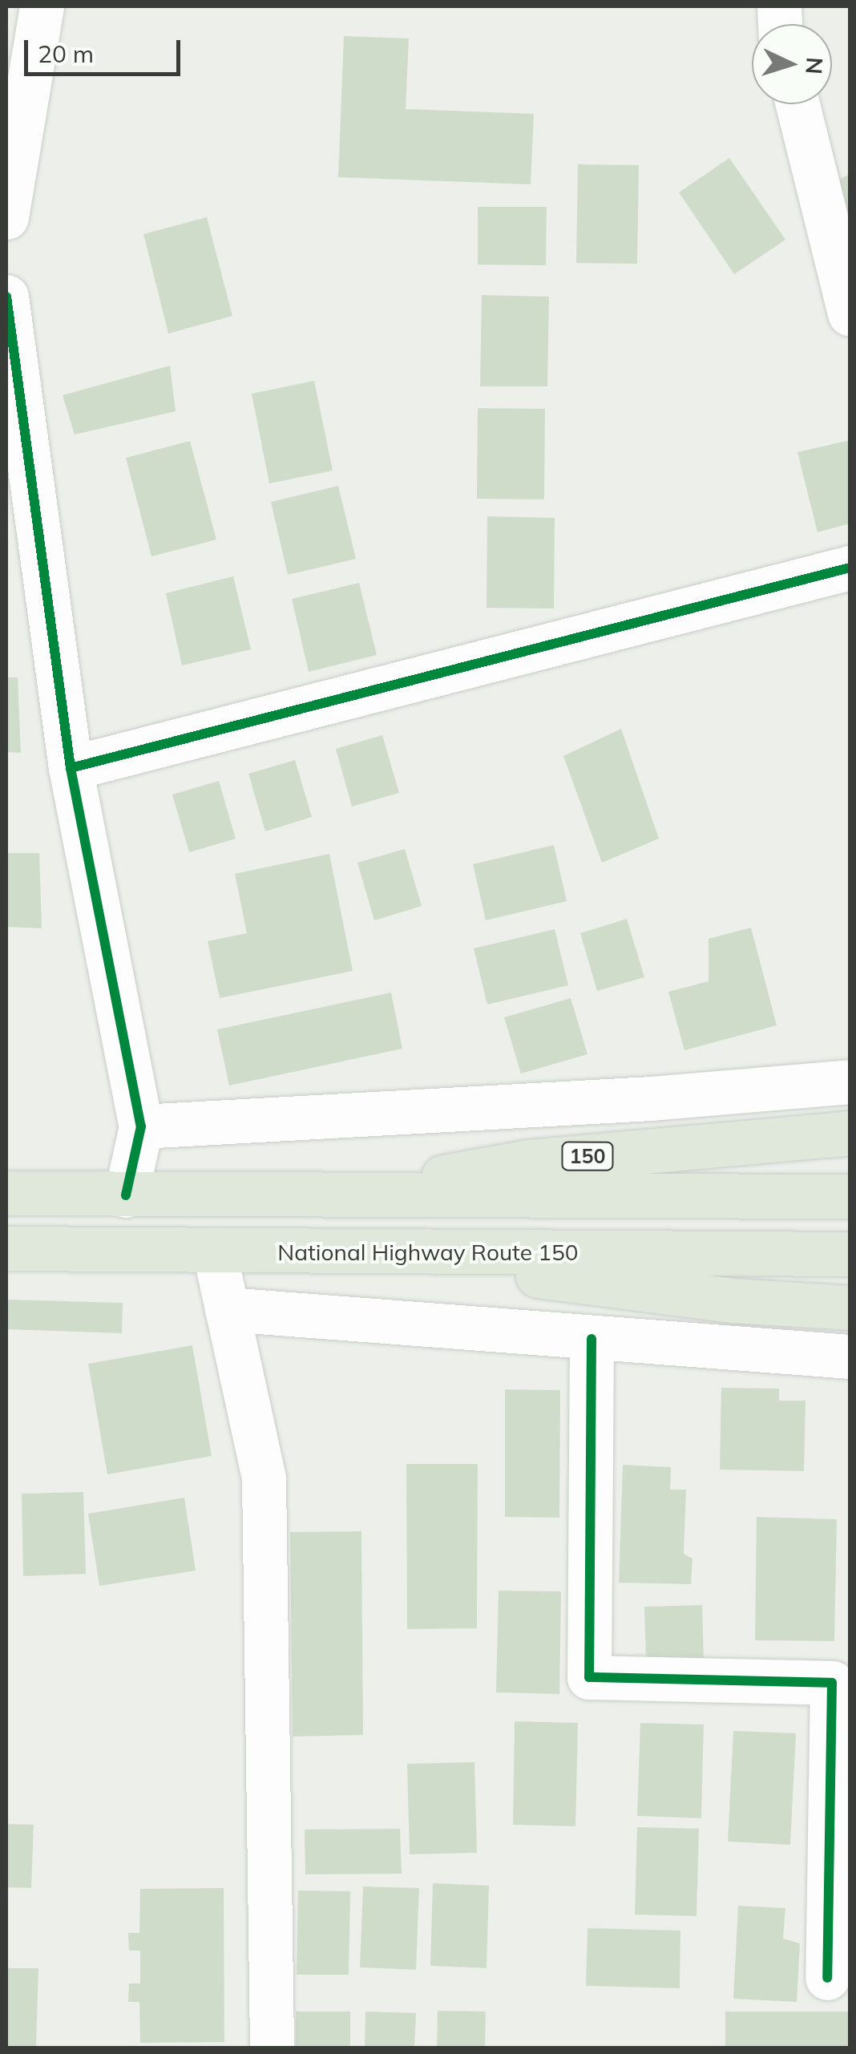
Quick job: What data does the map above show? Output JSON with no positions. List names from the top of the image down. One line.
{"streets":{"highway":["150","National Highway Route 150"]},"scale_bar":"20 m","north":"right"}
